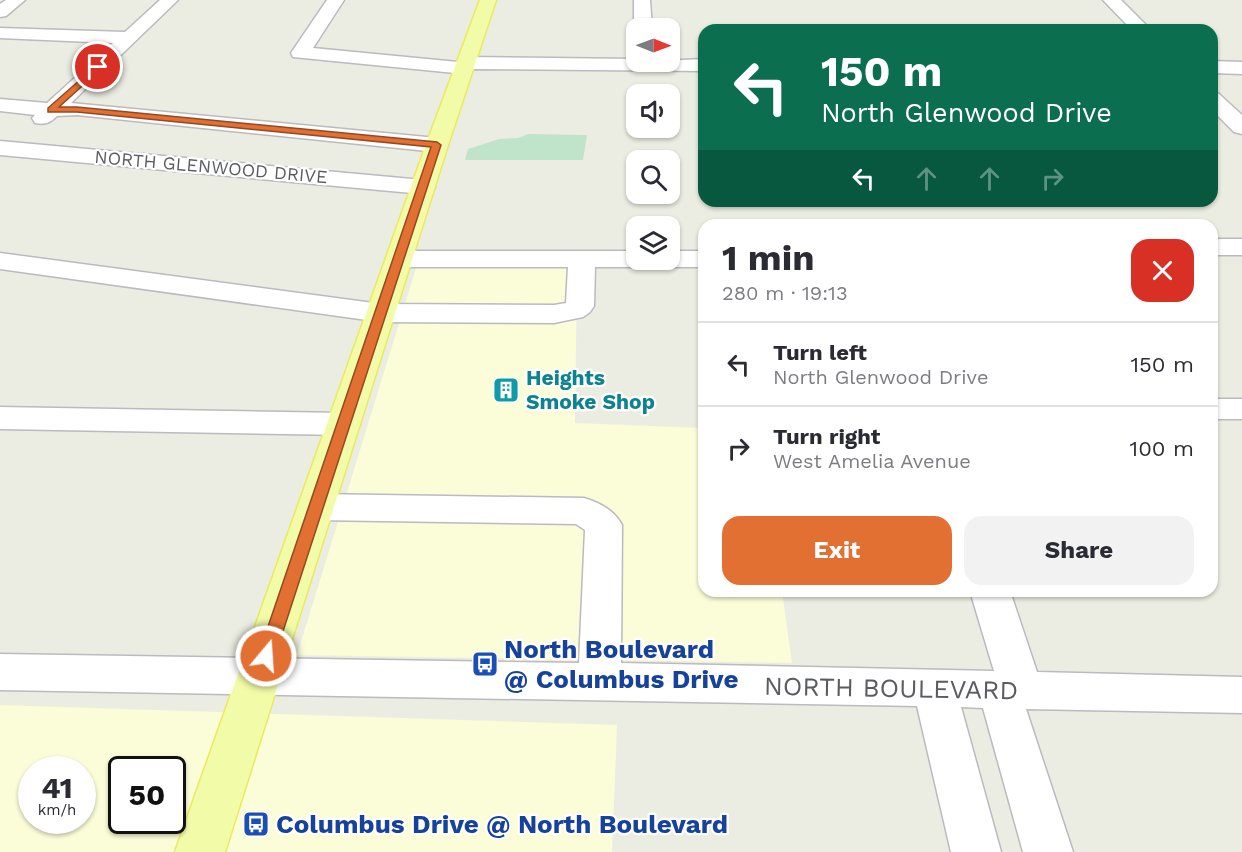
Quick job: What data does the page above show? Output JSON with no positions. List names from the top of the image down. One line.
{"streets":{"street":["NORTH GLENWOOD DRIVE","NORTH BOULEVARD"]},"places":{"building":["Heights Smoke Shop"],"bus stop":["North Boulevard @ Columbus Drive","Columbus Drive @ North Boulevard"]},"north":"right","page":{"turn":["150 m","North Glenwood Drive"],"heading":["1 min","280 m · 19:13"],"list":[{"name":"Turn left","note":"North Glenwood Drive","value":"150 m"},{"name":"Turn right","note":"West Amelia Avenue","value":"100 m"}],"buttons":["Exit","Share"],"speed":"41 km/h","limit":"50"}}
